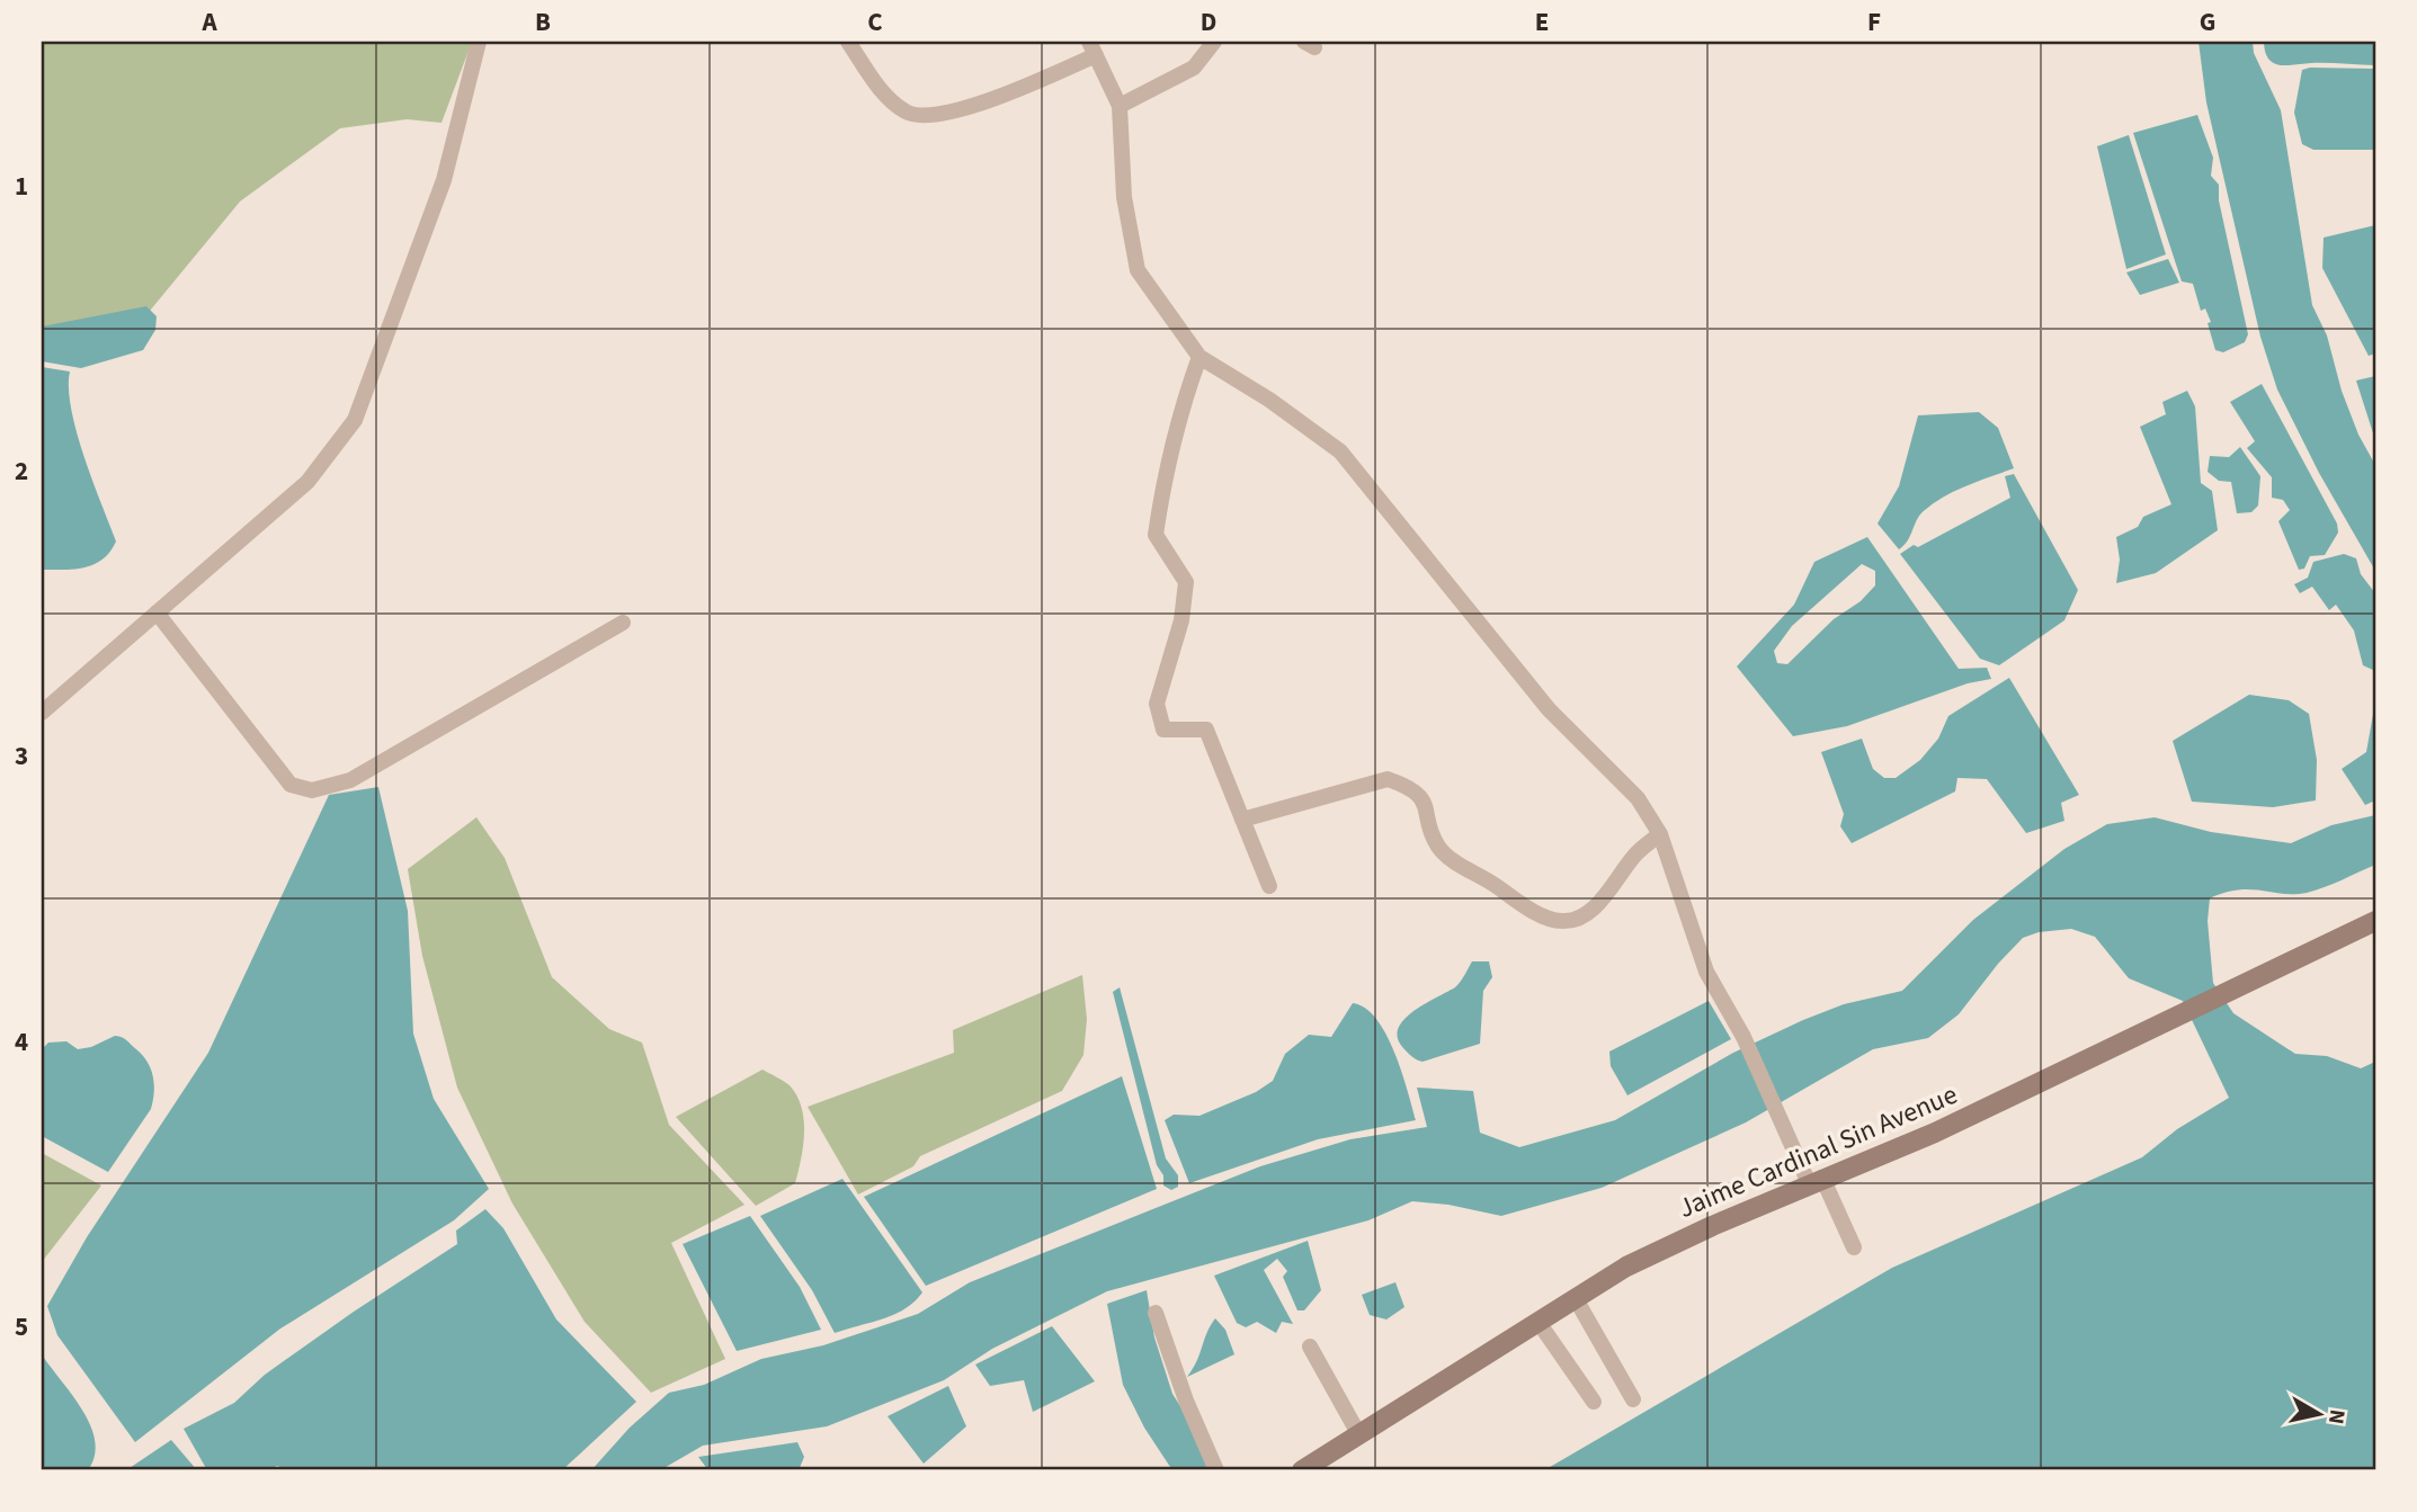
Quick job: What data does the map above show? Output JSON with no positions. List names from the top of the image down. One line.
{"streets":{"main road":["Jaime Cardinal Sin Avenue"]},"north":"right","grid":{"columns":["A","B","C","D","E","F","G"],"rows":["1","2","3","4","5"]}}
